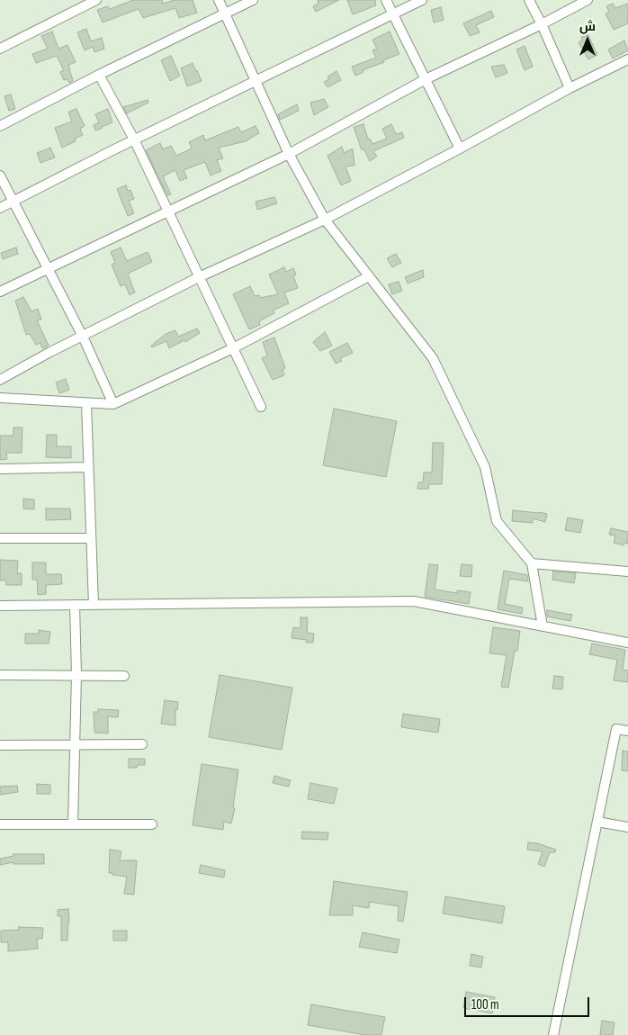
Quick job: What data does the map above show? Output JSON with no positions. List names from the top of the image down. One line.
{"scale_bar":"100 m","north":"top"}
